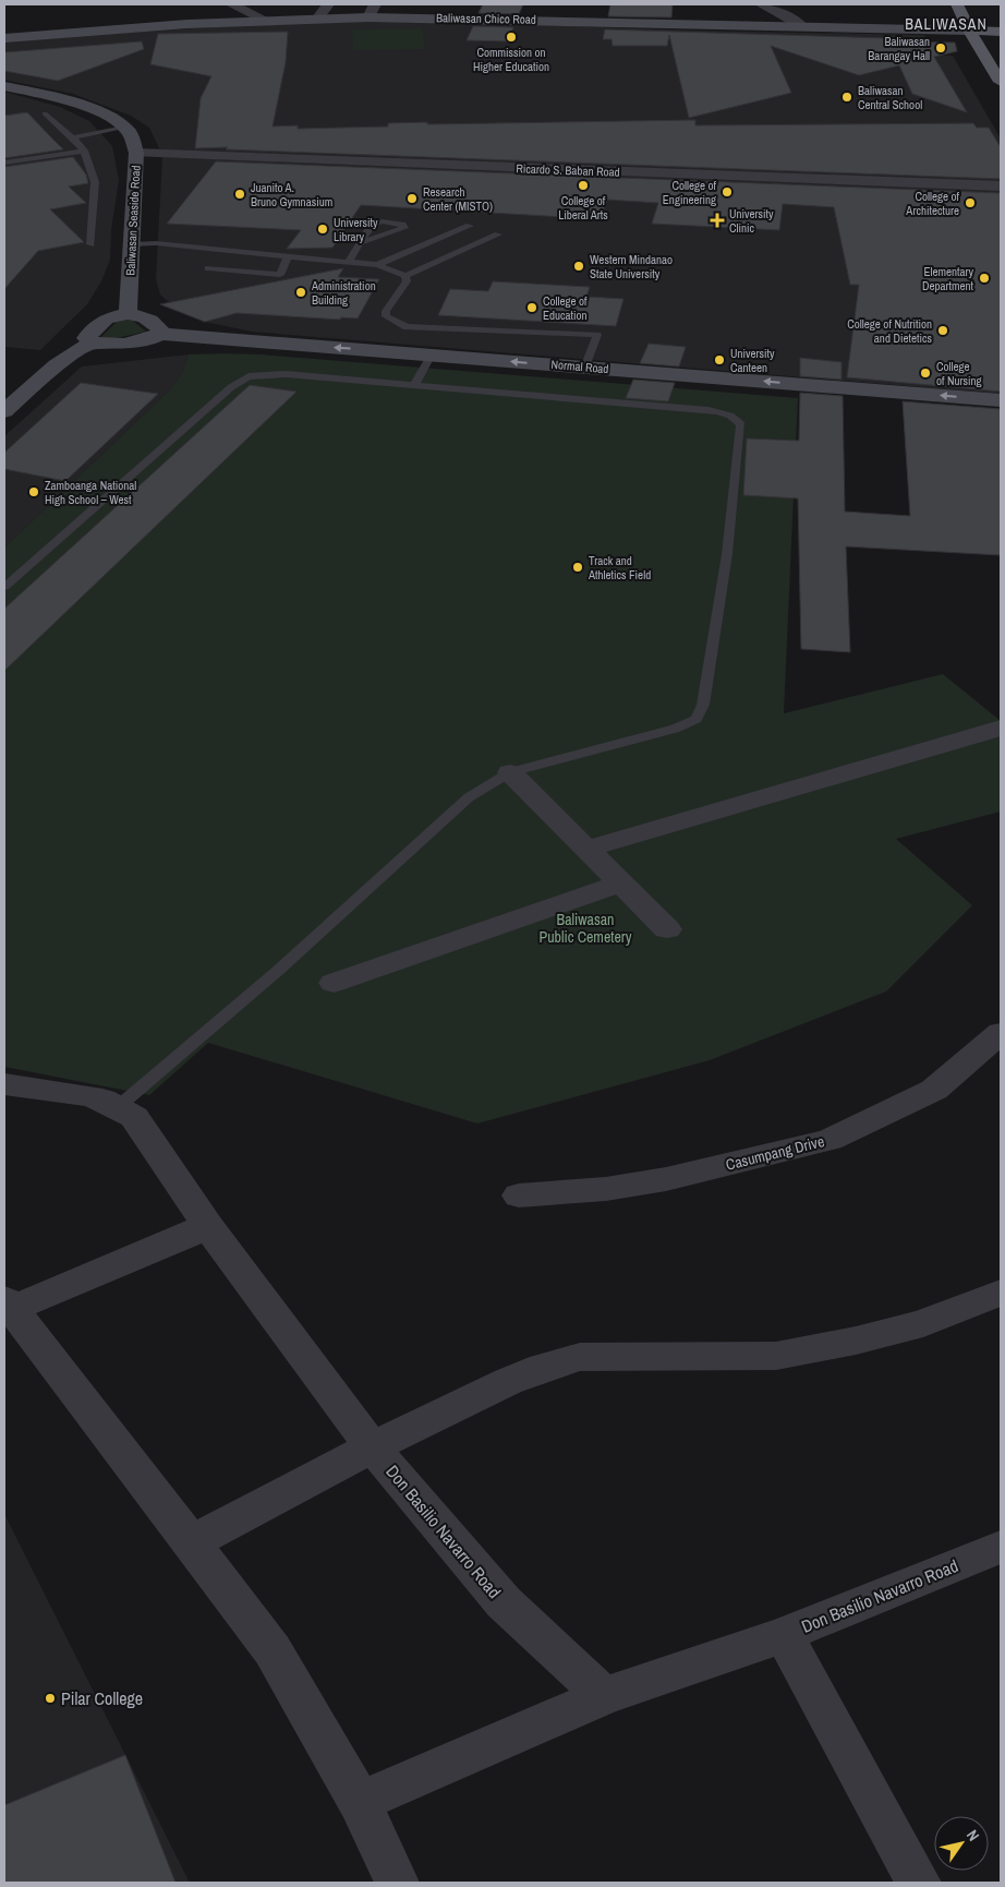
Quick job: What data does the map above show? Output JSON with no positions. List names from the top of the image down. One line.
{"streets":{"main road":["Baliwasan Chico Road","Baliwasan Seaside Road","Normal Road"],"street":["Ricardo S. Baban Road","Casumpang Drive","Don Basilio Navarro Road"]},"crossings":[["Ricardo S. Baban Road","Baliwasan Seaside Road"]],"one_way":["Normal Road"],"districts":["BALIWASAN"],"parks":["Baliwasan Public Cemetery"],"places":{"other":["Commission on Higher Education","Baliwasan Barangay Hall","Baliwasan Central School","College of Liberal Arts","College of Engineering","Juanito A. Bruno Gymnasium","Research Center (MISTO)","College of Architecture","University Library","Western Mindanao State University","Elementary Department","Administration Building","College of Education","College of Nutrition and Dietetics","University Canteen","College of Nursing","Zamboanga National High School – West","Track and Athletics Field","Pilar College"],"health":["University Clinic"]},"north":"top right"}
